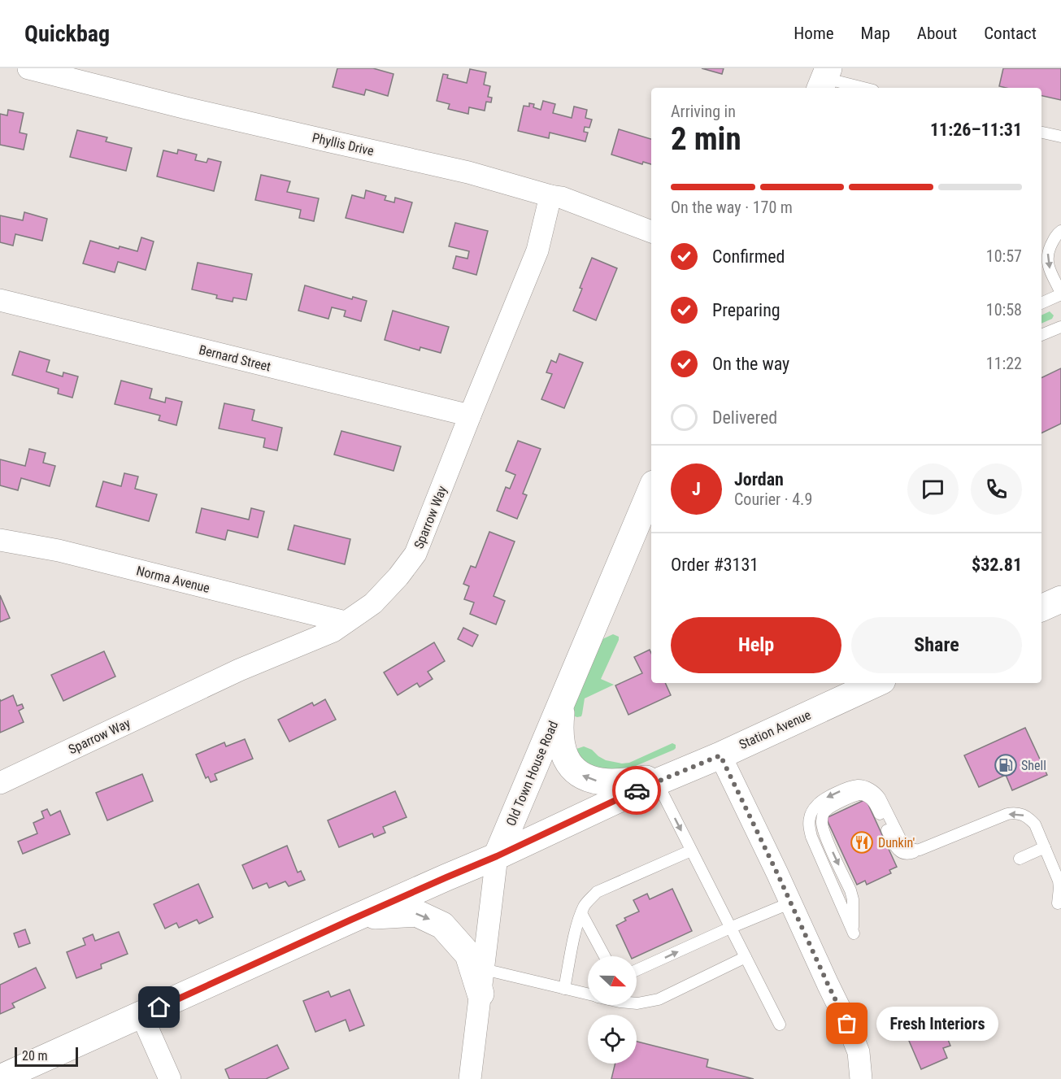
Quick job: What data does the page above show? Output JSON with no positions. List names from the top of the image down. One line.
{"streets":{"main road":["Station Avenue","Old Town House Road"],"street":["Phyllis Drive","Bernard Street","Sparrow Way","Norma Avenue"]},"crossings":[["Phyllis Drive","Sparrow Way"],["Bernard Street","Sparrow Way"],["Sparrow Way","Norma Avenue"],["Station Avenue","Old Town House Road"]],"places":{"fuel station":["Shell"],"restaurant":["Dunkin'"],"other":["Fresh Interiors"]},"scale_bar":"20 m","north":"right","page":{"header":"Quickbag","nav":["Home","Map","About","Contact"],"heading":["2 min","Arriving in","11:26–11:31"],"panel":["Jordan","Courier · 4.9","Order #3131","$32.81"],"bar":"On the way · 170 m","list":[["Confirmed","10:57"],["Preparing","10:58"],["On the way","11:22"],"Delivered"],"round":"J","buttons":["Help","Share"],"bubble":"Fresh Interiors","scale":"20 m"}}
